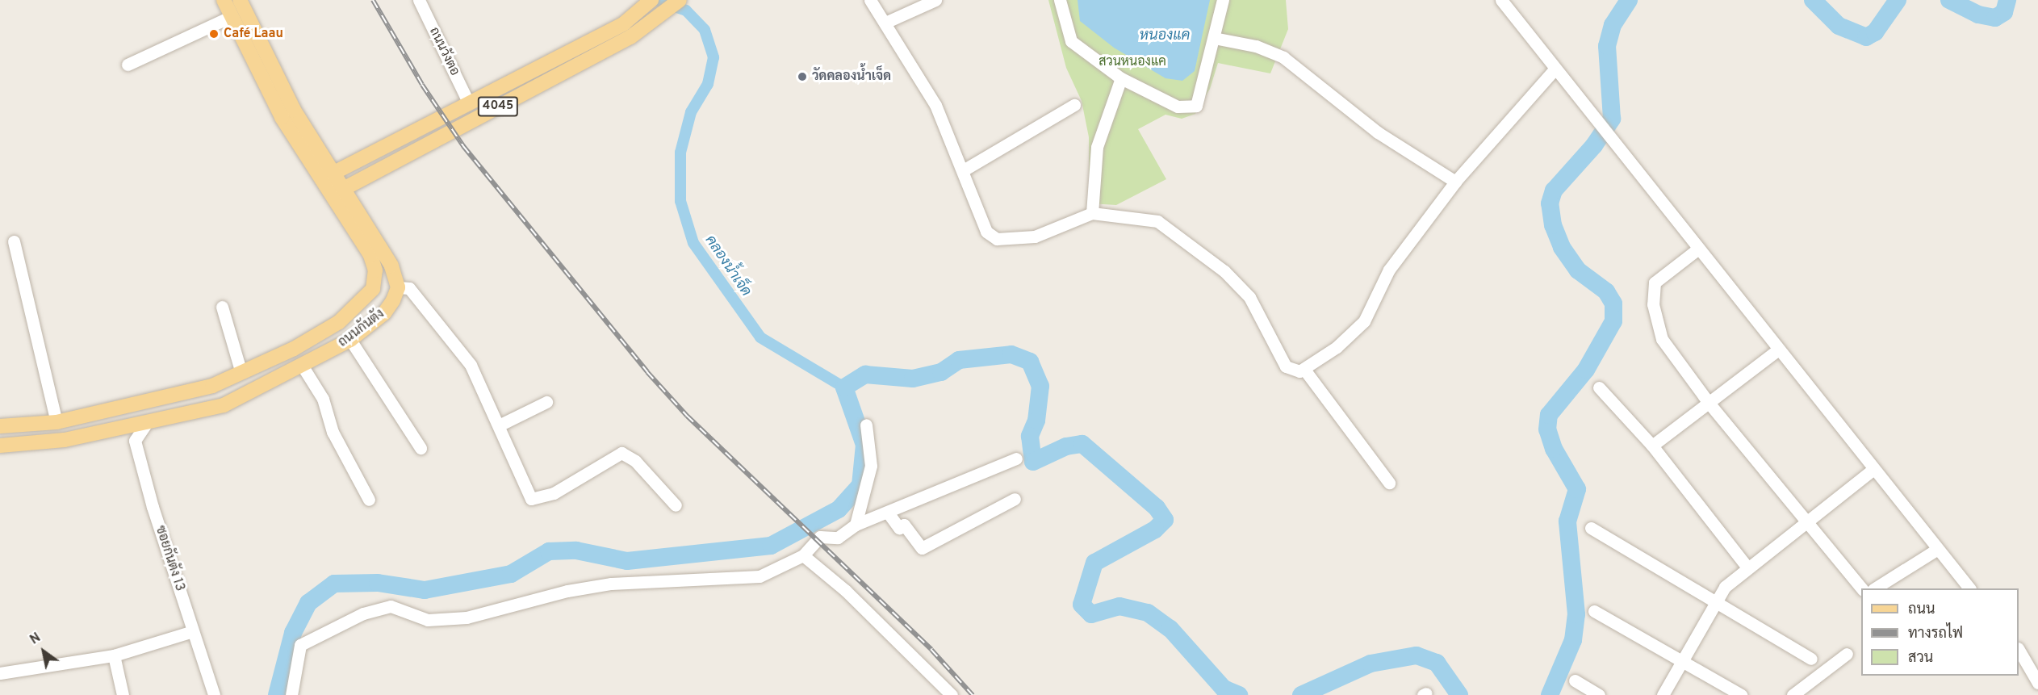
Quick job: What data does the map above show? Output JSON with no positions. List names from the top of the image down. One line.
{"streets":{"main road":["4045","ถนนกันตัง"],"street":["ถนนวังตอ","ซอยกันตัง 13"]},"crossings":[["ถนนวังตอ","4045"],["4045","ถนนกันตัง"],["ถนนกันตัง","ซอยกันตัง 13"]],"water":["หนองแค","คลองน้ำเจ็ด"],"parks":["สวนหนองแค"],"places":["Café Laau","วัดคลองน้ำเจ็ด"],"legend":["ถนน","ทางรถไฟ","สวน"],"north":"top left"}
